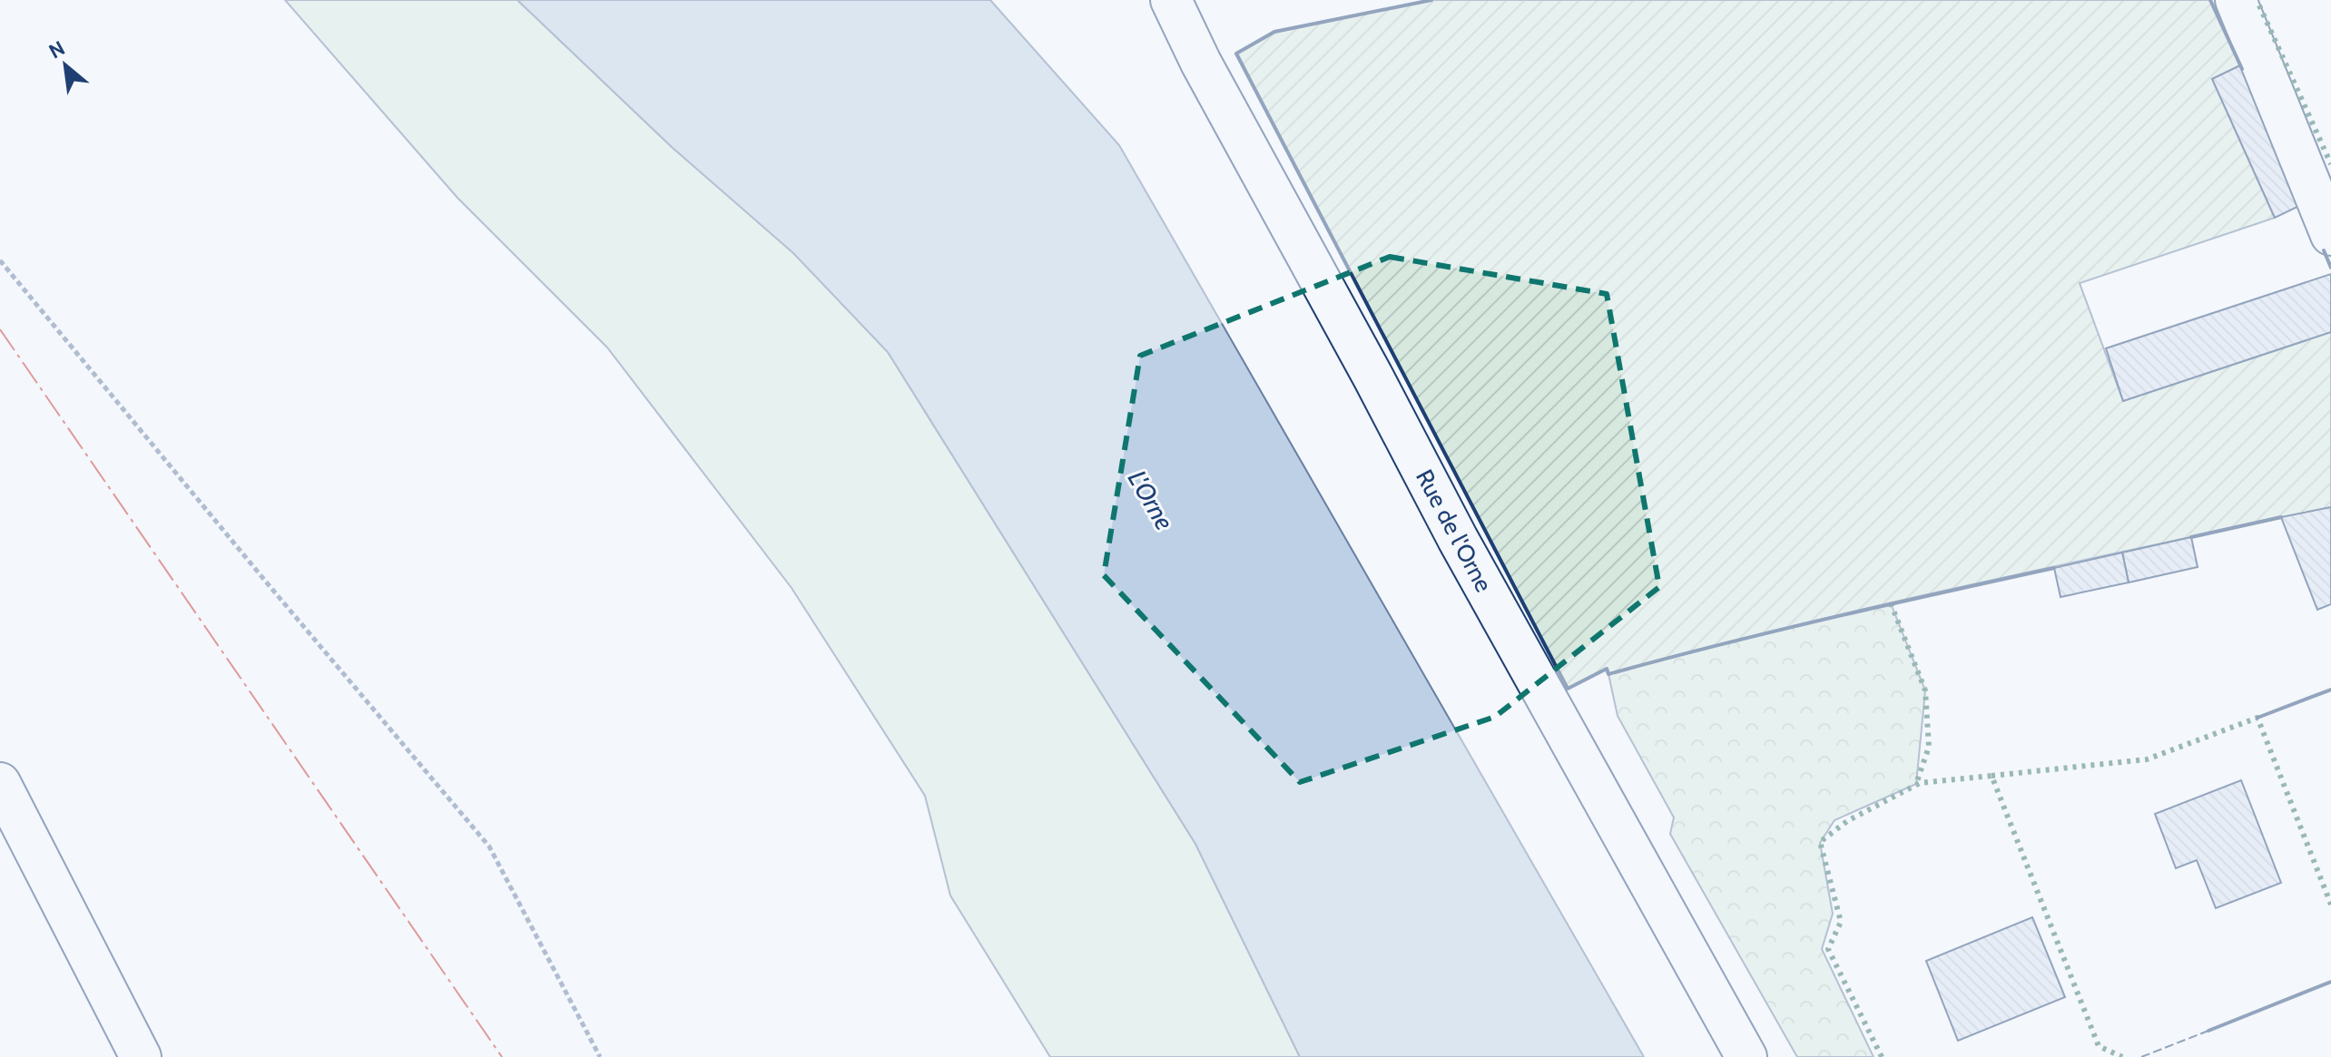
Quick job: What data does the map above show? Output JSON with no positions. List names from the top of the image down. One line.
{"streets":{"street":["Rue de l'Orne"]},"water":["L'Orne"],"north":"top left"}
